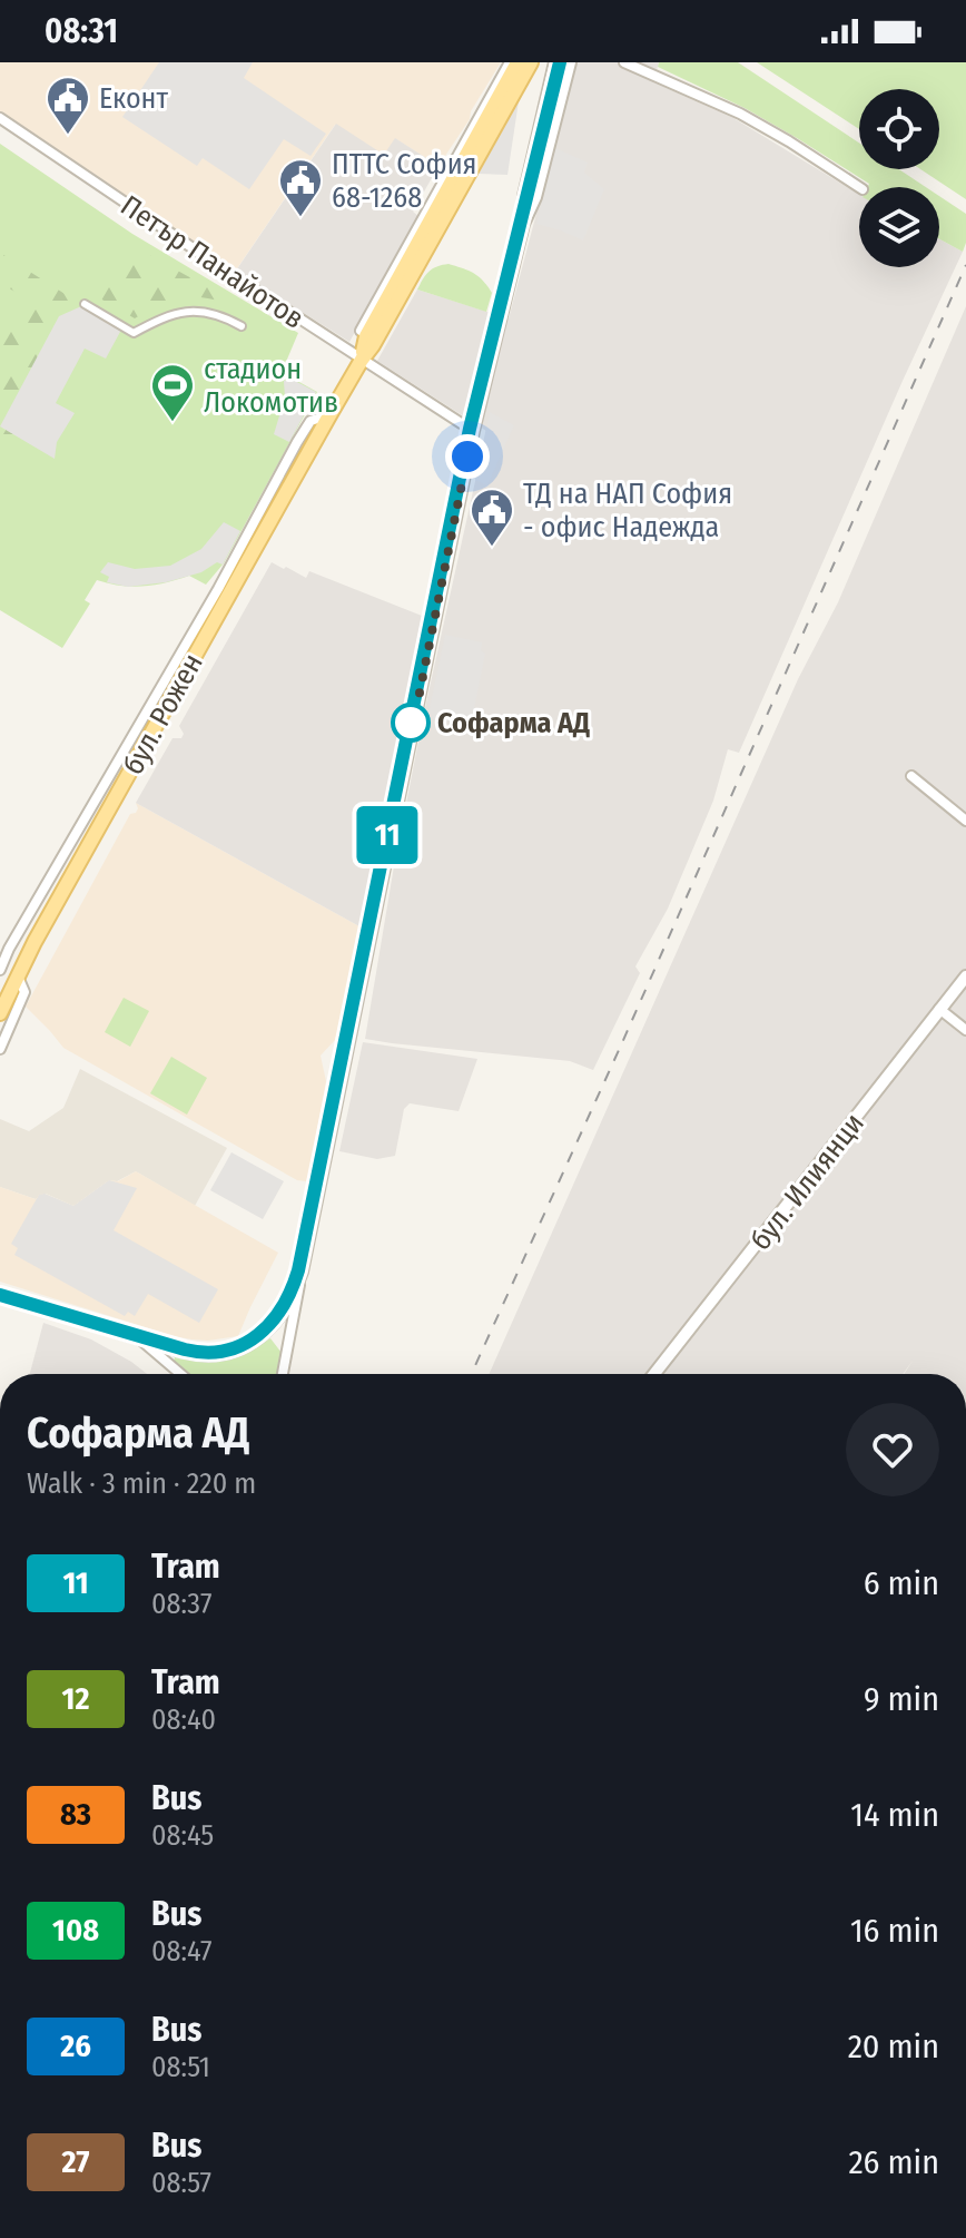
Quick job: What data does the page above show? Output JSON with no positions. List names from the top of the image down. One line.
{"streets":{"main road":["бул. Рожен"],"street":["Петър Панайотов","бул. Илиянци"]},"crossings":[["Петър Панайотов","бул. Рожен"]],"places":{"public building":["Еконт","ПТТС София 68-1268","ТД на НАП София - офис Надежда"],"sports":["стадион Локомотив"],"other":["Софарма АД"]},"lines":["tram line 11"],"page":{"status":"08:31","on_map":"11","heading":["Софарма АД","Walk · 3 min · 220 m"],"list":[{"mark":"11","name":"Tram","note":"08:37","value":"6 min"},{"mark":"12","name":"Tram","note":"08:40","value":"9 min"},{"mark":"83","name":"Bus","note":"08:45","value":"14 min"},{"mark":"108","name":"Bus","note":"08:47","value":"16 min"},{"mark":"26","name":"Bus","note":"08:51","value":"20 min"},{"mark":"27","name":"Bus","note":"08:57","value":"26 min"}]}}
